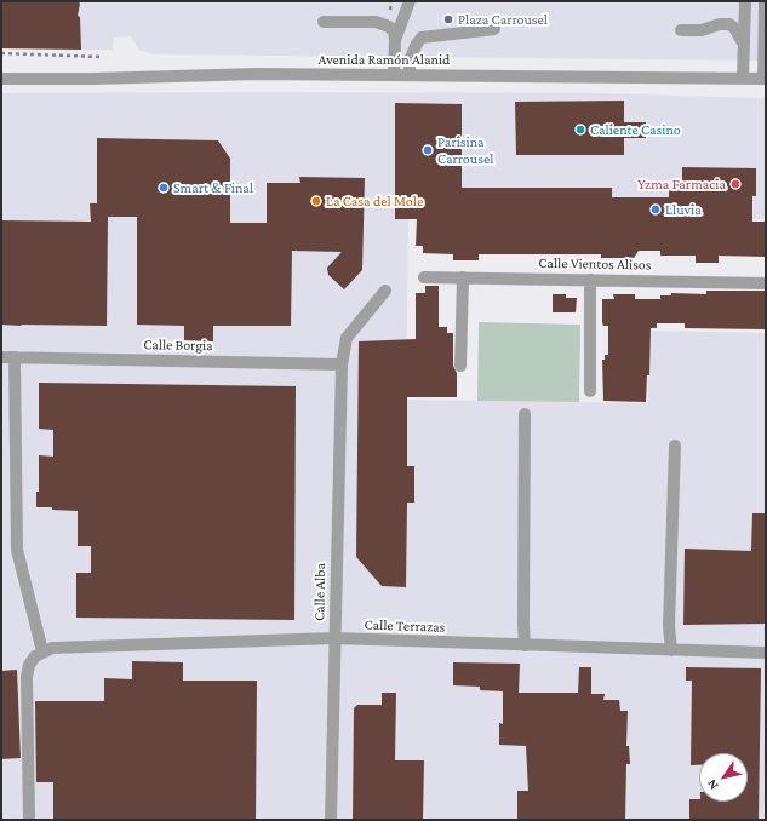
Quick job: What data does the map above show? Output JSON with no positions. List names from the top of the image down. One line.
{"streets":{"street":["Avenida Ramón Alanid","Calle Vientos Alisos","Calle Borgia","Calle Alba","Calle Terrazas"]},"crossings":[["Calle Borgia","Calle Alba"],["Calle Alba","Calle Terrazas"]],"places":["Plaza Carrousel","Caliente Casino","Parisina Carrousel","Yzma Farmacia","Smart & Final","La Casa del Mole","Lluvia"],"north":"bottom left"}
